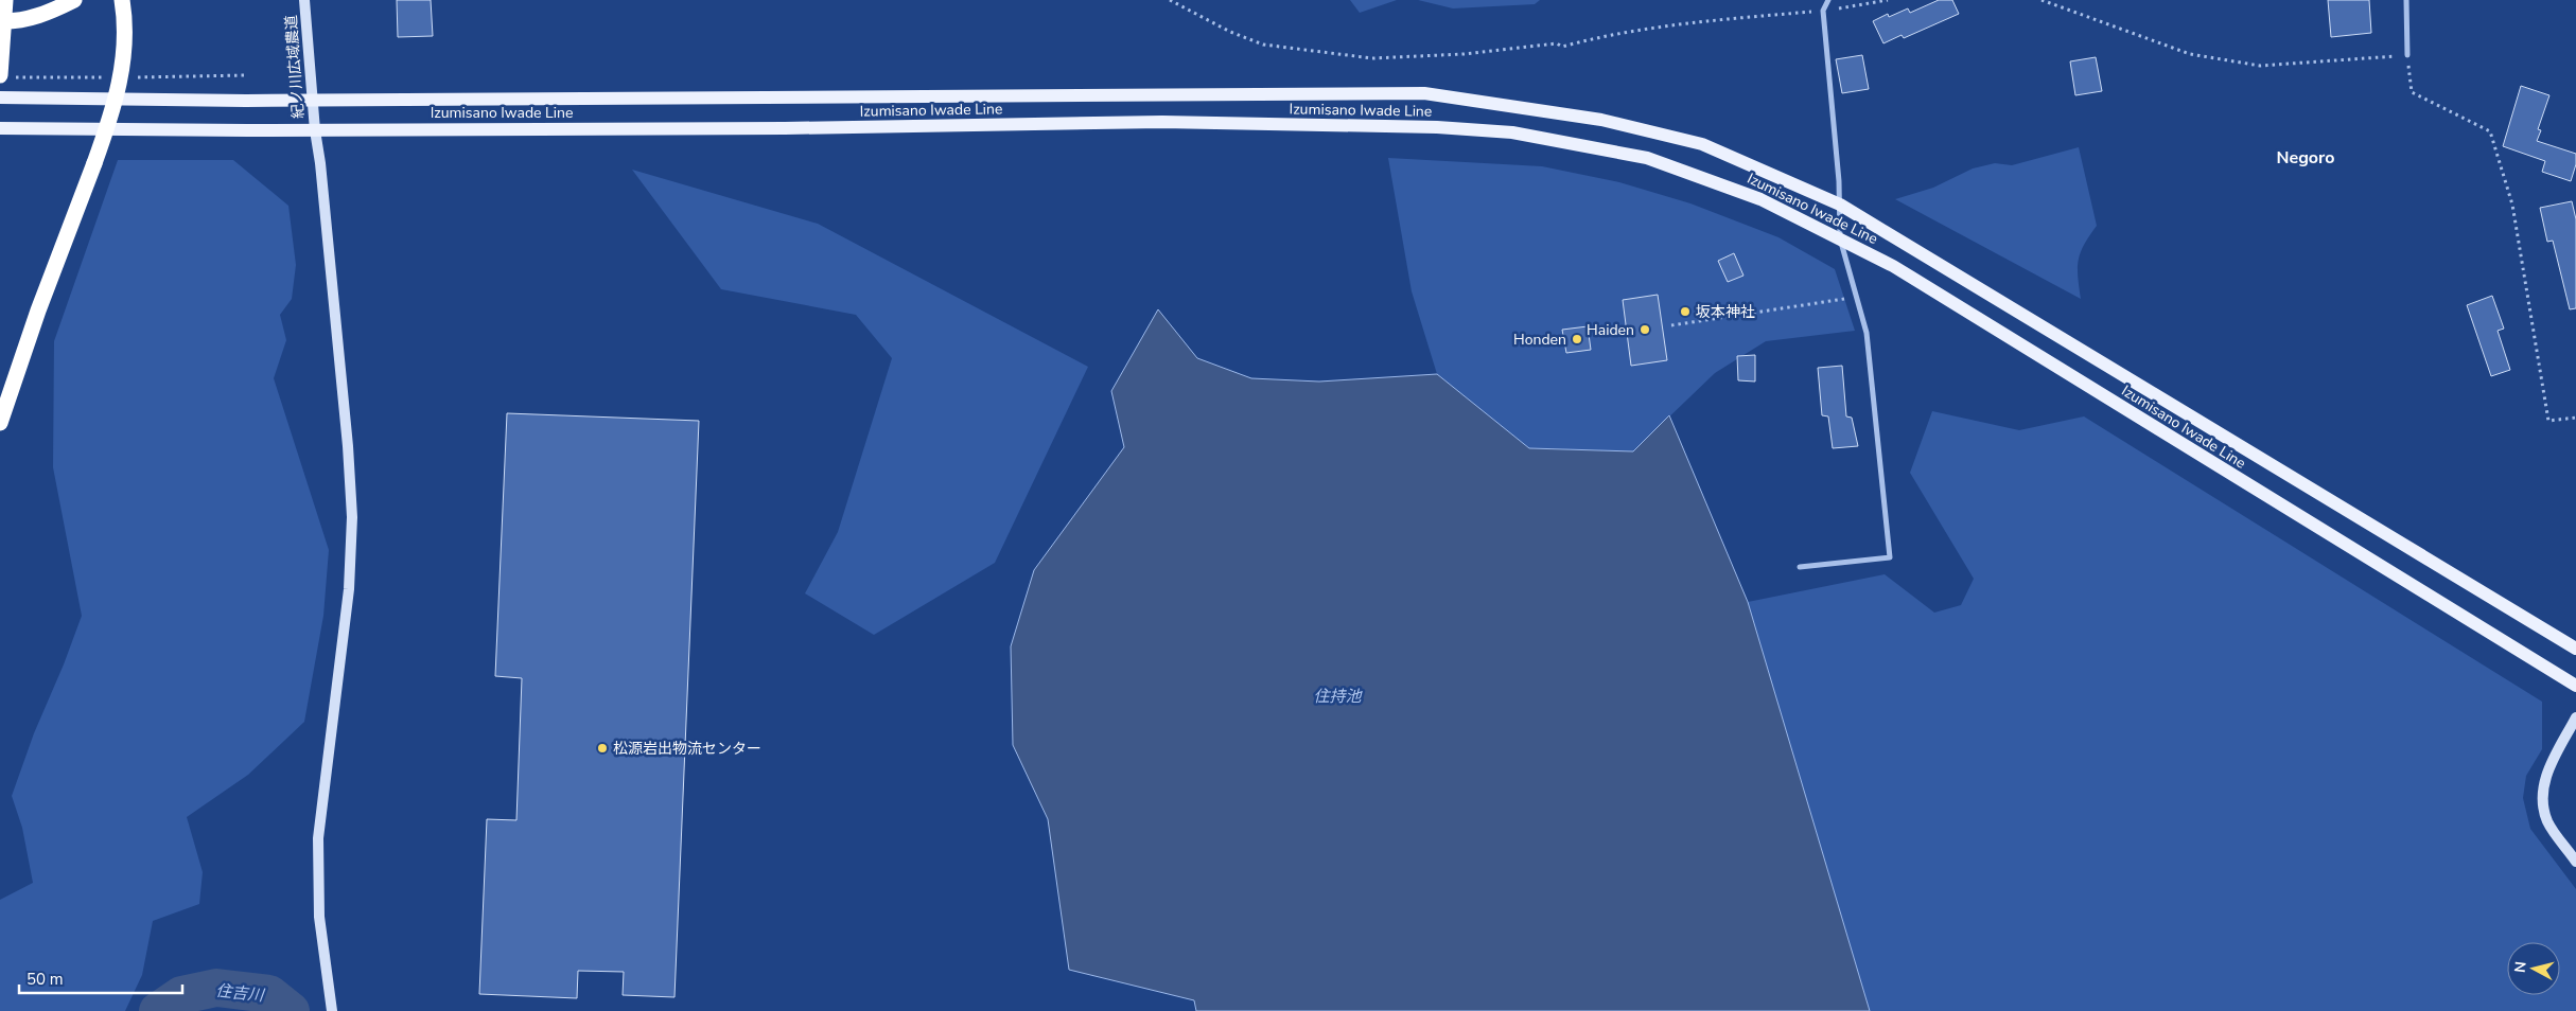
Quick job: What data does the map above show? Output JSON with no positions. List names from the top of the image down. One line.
{"streets":{"main road":["Izumisano Iwade Line"],"street":["紀ノ川広域農道"]},"crossings":[["紀ノ川広域農道","Izumisano Iwade Line"]],"districts":["Negoro"],"water":["住持池","住吉川"],"places":["坂本神社","Haiden","Honden","松源岩出物流センター"],"scale_bar":"50 m","north":"left"}
